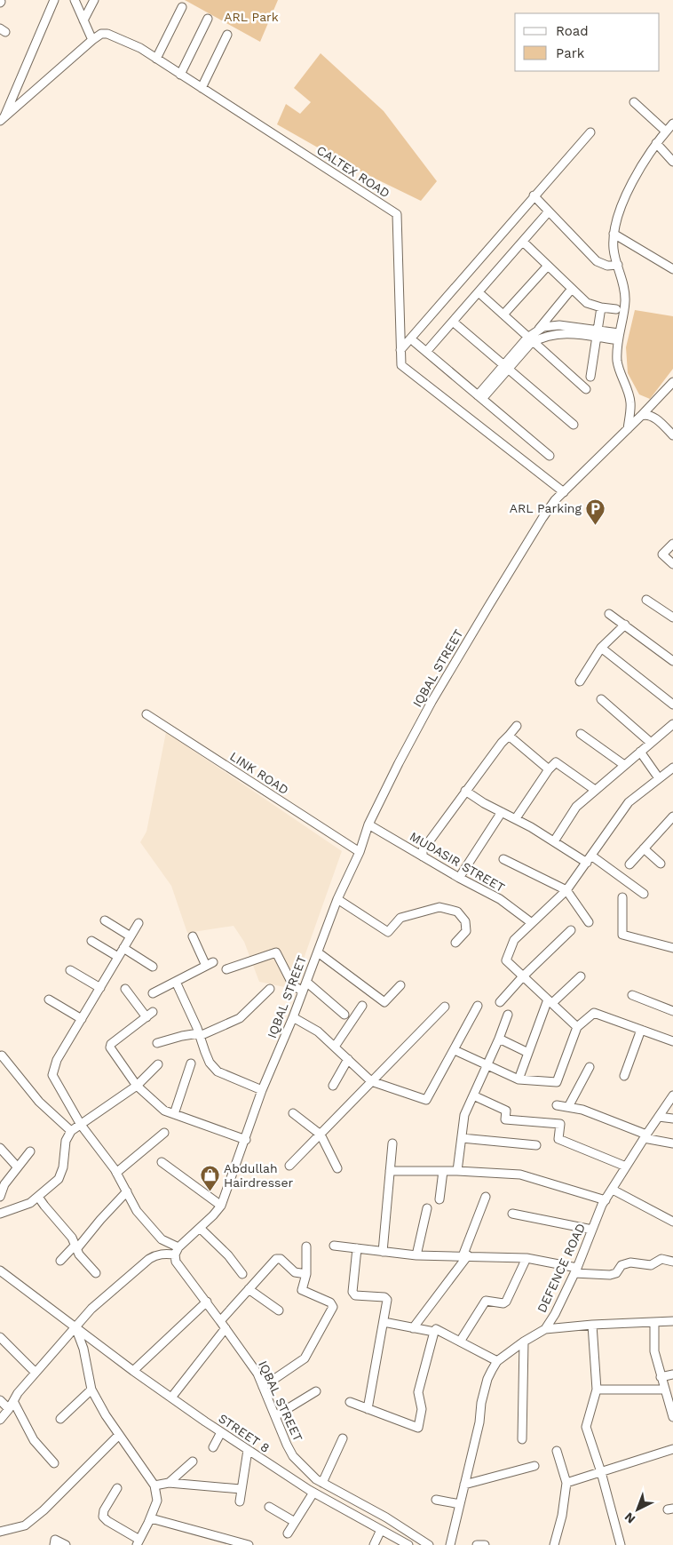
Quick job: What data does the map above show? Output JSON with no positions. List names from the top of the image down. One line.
{"streets":{"street":["CALTEX ROAD","IQBAL STREET","LINK ROAD","MUDASIR STREET","DEFENCE ROAD","STREET 8"]},"crossings":[["CALTEX ROAD","IQBAL STREET"],["IQBAL STREET","LINK ROAD"],["IQBAL STREET","MUDASIR STREET"]],"parks":["ARL Park"],"places":{"parking":["ARL Parking"],"shop":["Abdullah Hairdresser"]},"legend":["Road","Park"],"north":"bottom left"}
